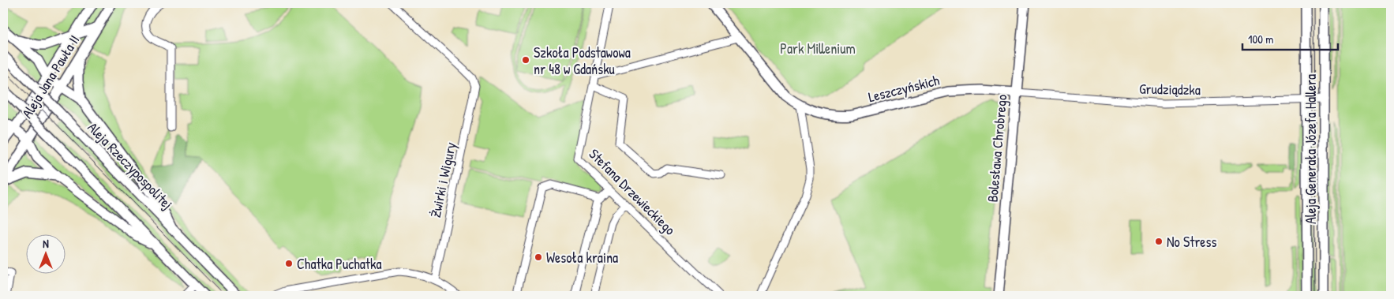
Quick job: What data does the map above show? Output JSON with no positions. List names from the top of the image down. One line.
{"streets":{"main road":["Aleja Jana Pawła II","Leszczyńskich","Bolesława Chrobrego","Aleja Generała Józefa Hallera","Aleja Rzeczypospolitej"],"street":["Grudziądzka","Żwirki i Wigury","Stefana Drzewieckiego"]},"crossings":[["Leszczyńskich","Grudziądzka"],["Leszczyńskich","Bolesława Chrobrego"],["Grudziądzka","Bolesława Chrobrego"],["Grudziądzka","Aleja Generała Józefa Hallera"]],"parks":["Park Millenium"],"places":["Szkoła Podstawowa nr 48 w Gdańsku","No Stress","Wesoła kraina","Chatka Puchatka"],"scale_bar":"100 m","north":"top"}
